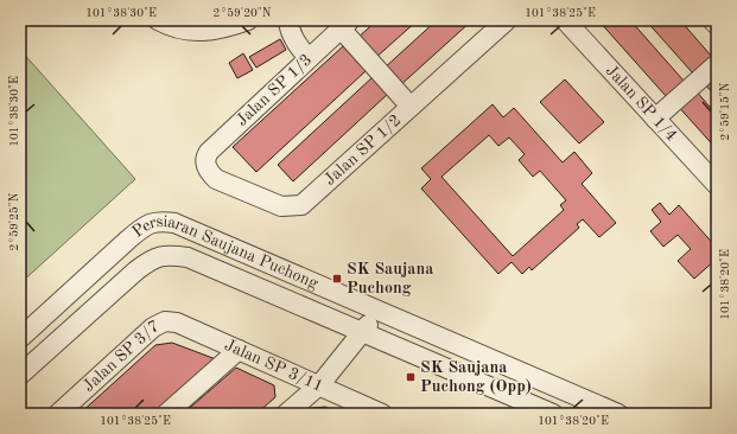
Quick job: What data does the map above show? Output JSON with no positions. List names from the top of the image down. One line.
{"streets":{"street":["Jalan SP 1/3","Jalan SP 1/4","Jalan SP 1/2","Persiaran Saujana Puchong","Jalan SP 3/7","Jalan SP 3/11"]},"crossings":[["Jalan SP 1/3","Jalan SP 1/2"],["Jalan SP 3/7","Jalan SP 3/11"]],"places":{"transit":["SK Saujana Puchong","SK Saujana Puchong (Opp)"]},"coordinates":["101°38'30\"E","2°59'20\"N","101°38'25\"E","2°59'15\"N","2°59'25\"N","101°38'20\"E"]}
